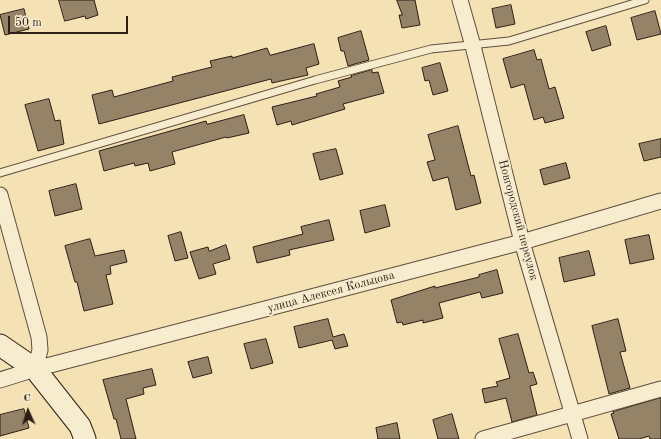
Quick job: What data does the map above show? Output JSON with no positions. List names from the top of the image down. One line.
{"streets":{"street":["Новгородский переулок","улица Алексея Кольцова"]},"crossings":[["Новгородский переулок","улица Алексея Кольцова"]],"scale_bar":"50 m","north":"top"}
